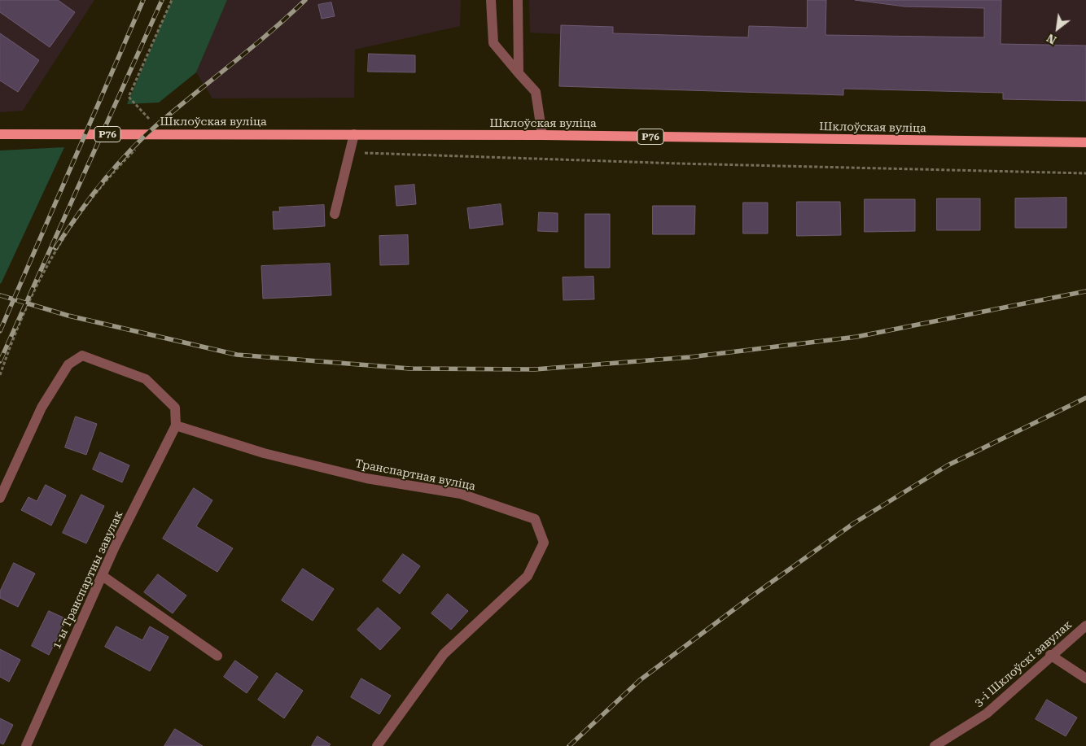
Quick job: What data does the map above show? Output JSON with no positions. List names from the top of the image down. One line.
{"streets":{"main road":["Шклоўская вуліца","Р76"],"street":["Транспартная вуліца","1-ы Транспартны завулак","3-і Шклоўскі завулак"]},"crossings":[["Транспартная вуліца","1-ы Транспартны завулак"]],"north":"bottom left"}
